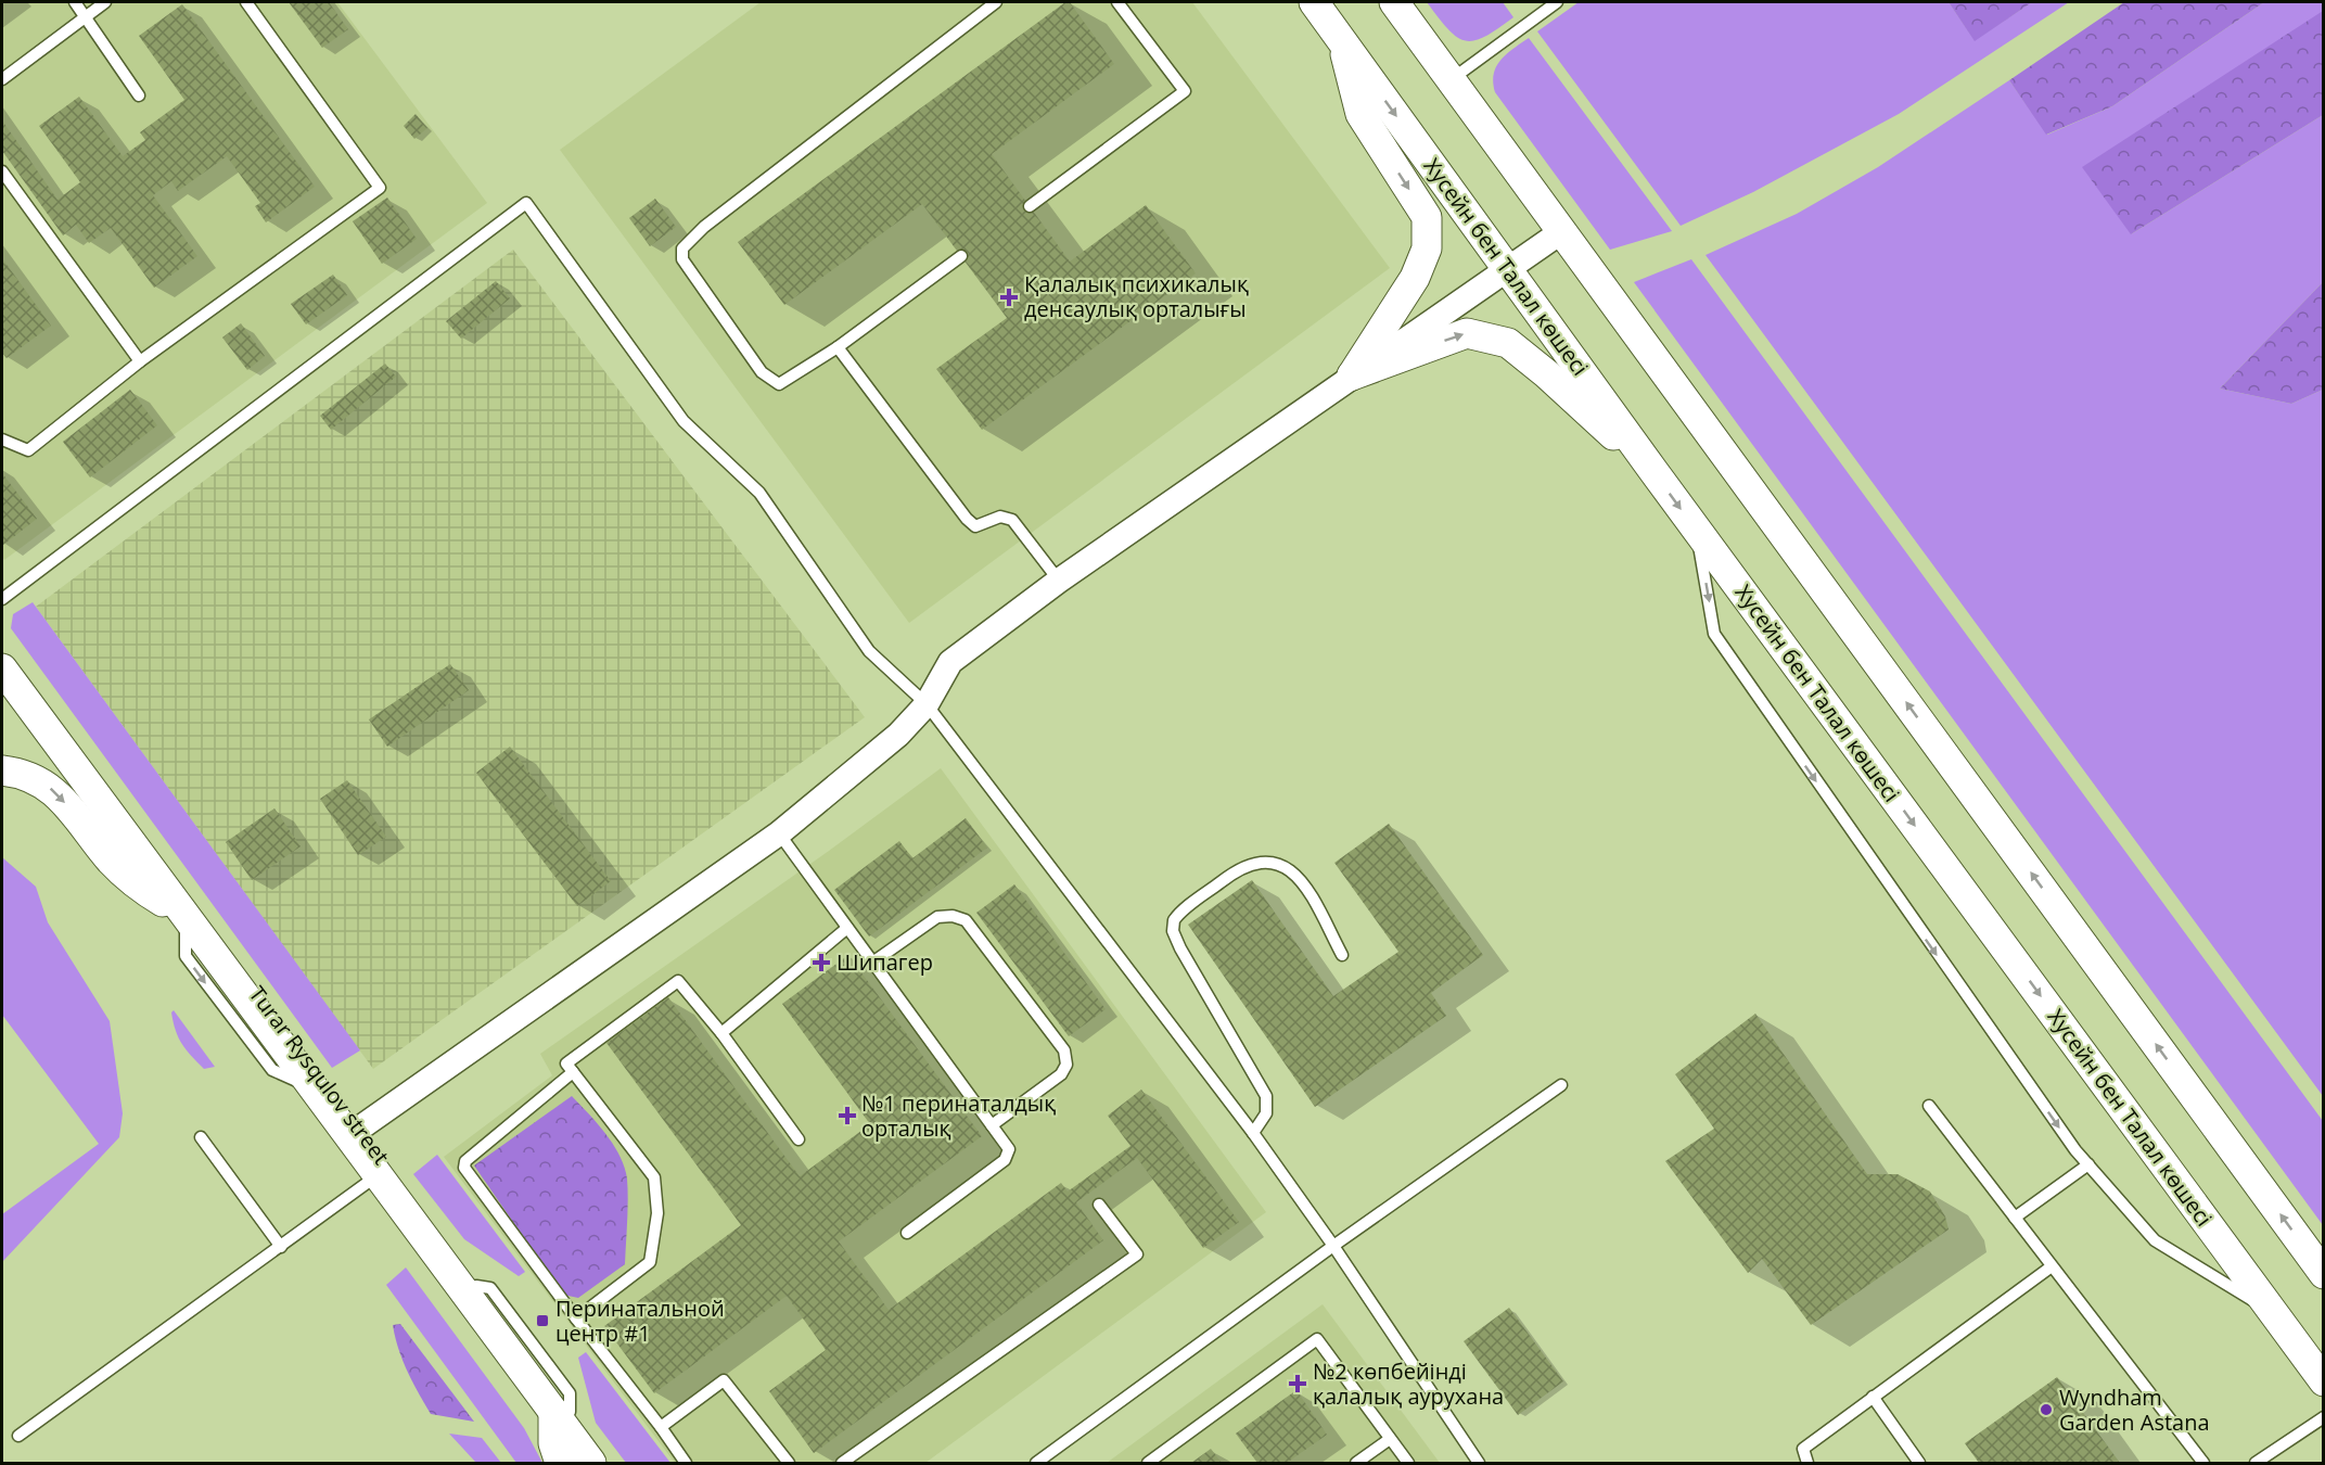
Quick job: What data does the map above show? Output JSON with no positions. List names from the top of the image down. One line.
{"streets":{"street":["Хусейн бен Талал көшесі","Turar Rysqulov street"]},"places":{"health":["Қалалық психикалық денсаулық орталығы","Шипагер","№1 перинаталдық орталық","№2 көпбейінді қалалық аурухана"],"transit":["Перинатальной центр #1"],"other":["Wyndham Garden Astana"]}}
